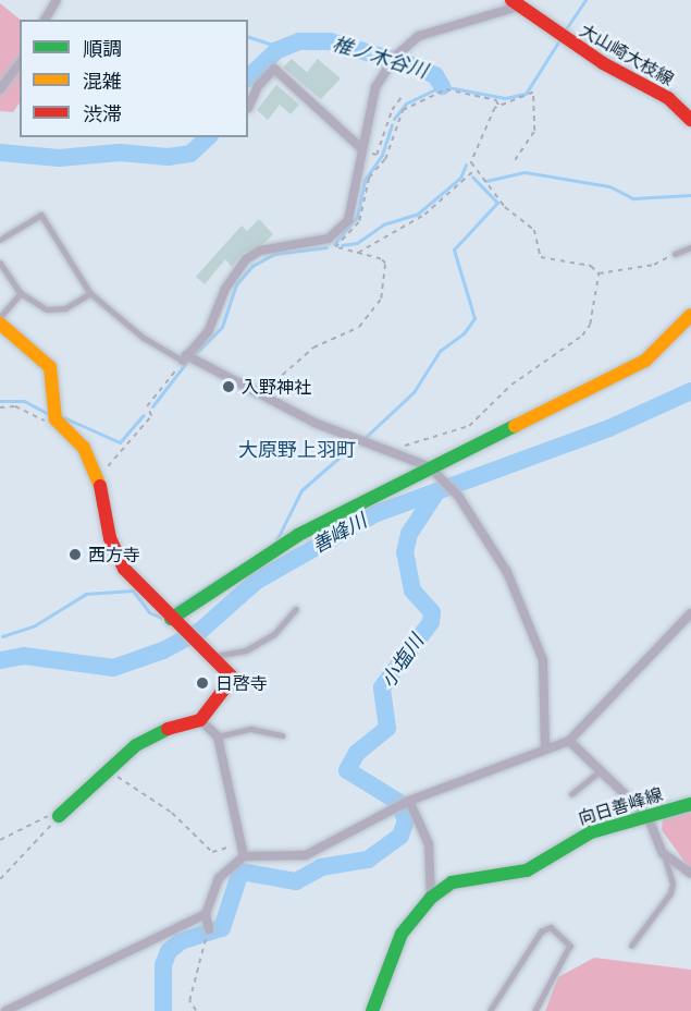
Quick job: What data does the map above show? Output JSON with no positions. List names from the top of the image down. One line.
{"streets":{"street":["大山崎大枝線","向日善峰線"]},"districts":["大原野上羽町"],"water":["椎ノ木谷川","善峰川","小塩川"],"places":["入野神社","西方寺","日啓寺"],"legend":["順調","混雑","渋滞"]}
